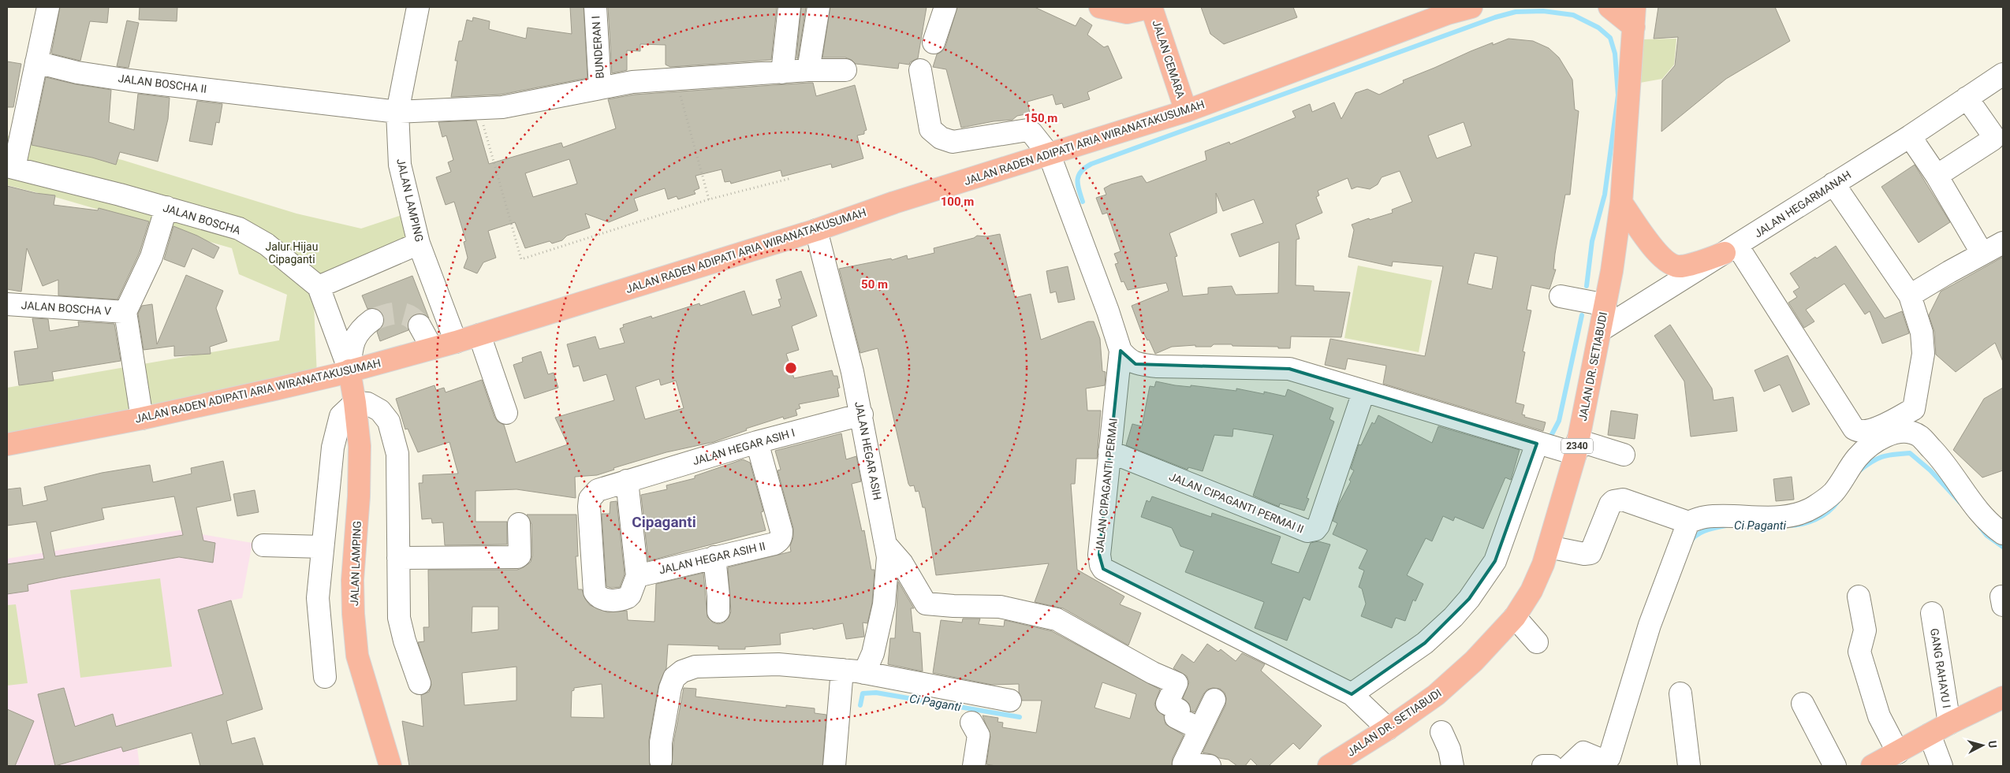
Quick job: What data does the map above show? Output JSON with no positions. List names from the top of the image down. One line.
{"streets":{"main road":["JALAN CEMARA","JALAN RADEN ADIPATI ARIA WIRANATAKUSUMAH","JALAN LAMPING","JALAN DR. SETIABUDI","2340"],"street":["BUNDERAN I","JALAN BOSCHA II","JALAN HEGARMANAH","JALAN BOSCHA","JALAN BOSCHA V","JALAN HEGAR ASIH I","JALAN HEGAR ASIH","JALAN CIPAGANTI PERMAI","JALAN CIPAGANTI PERMAI II","JALAN HEGAR ASIH II","GANG RAHAYU I"]},"crossings":[["BUNDERAN I","JALAN BOSCHA II"],["JALAN CEMARA","JALAN RADEN ADIPATI ARIA WIRANATAKUSUMAH"],["JALAN BOSCHA II","JALAN LAMPING"],["JALAN RADEN ADIPATI ARIA WIRANATAKUSUMAH","JALAN LAMPING"],["JALAN RADEN ADIPATI ARIA WIRANATAKUSUMAH","JALAN HEGAR ASIH"],["JALAN RADEN ADIPATI ARIA WIRANATAKUSUMAH","JALAN CIPAGANTI PERMAI"],["JALAN HEGARMANAH","JALAN DR. SETIABUDI"],["JALAN DR. SETIABUDI","JALAN CIPAGANTI PERMAI"],["JALAN HEGAR ASIH I","JALAN HEGAR ASIH"],["JALAN HEGAR ASIH I","JALAN HEGAR ASIH II"],["JALAN CIPAGANTI PERMAI","JALAN CIPAGANTI PERMAI II"]],"districts":["Cipaganti"],"water":["Ci Paganti"],"parks":["Jalur Hijau Cipaganti"],"north":"right","rings":["150 m","100 m","50 m"]}
